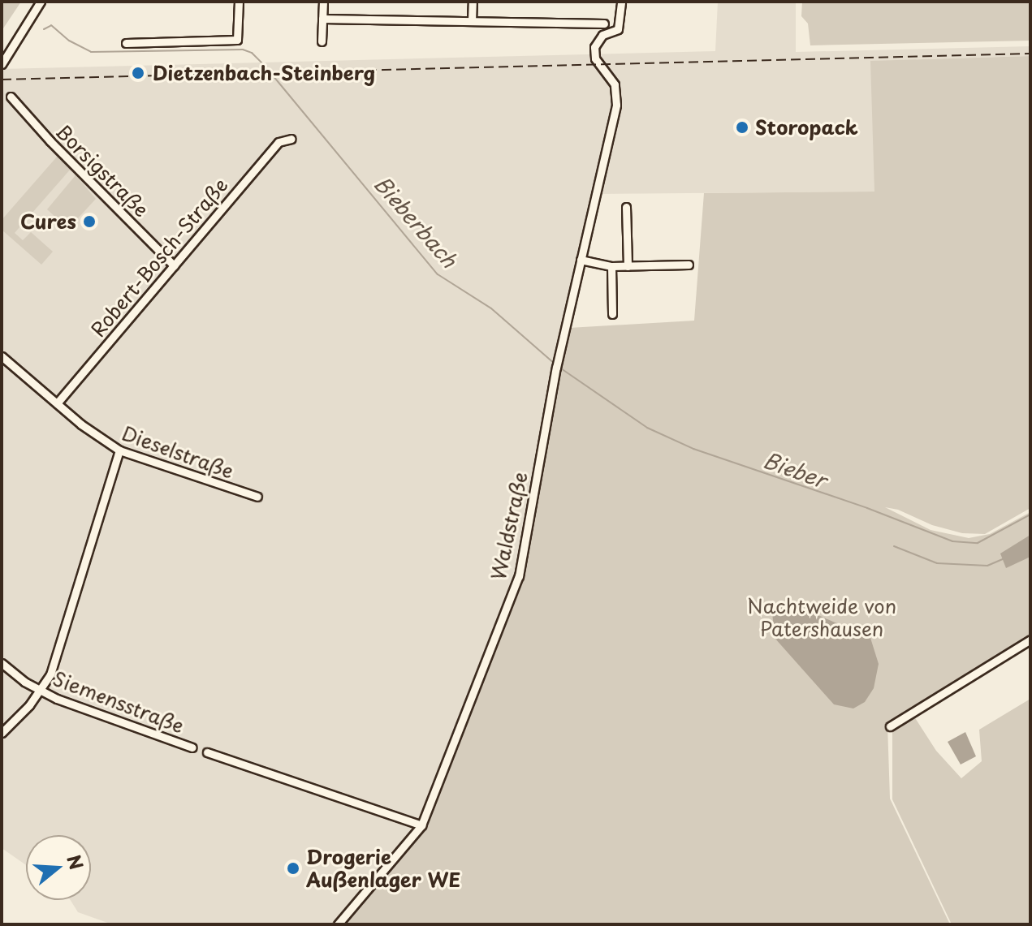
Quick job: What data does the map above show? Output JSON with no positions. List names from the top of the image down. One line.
{"streets":{"street":["Borsigstraße","Robert-Bosch-Straße","Dieselstraße","Waldstraße","Siemensstraße"]},"crossings":[["Borsigstraße","Robert-Bosch-Straße"],["Robert-Bosch-Straße","Dieselstraße"]],"water":["Bieberbach","Bieber"],"parks":["Nachtweide von Patershausen"],"places":["Dietzenbach-Steinberg","Storopack","Cures","Drogerie Außenlager WE"],"north":"right"}
